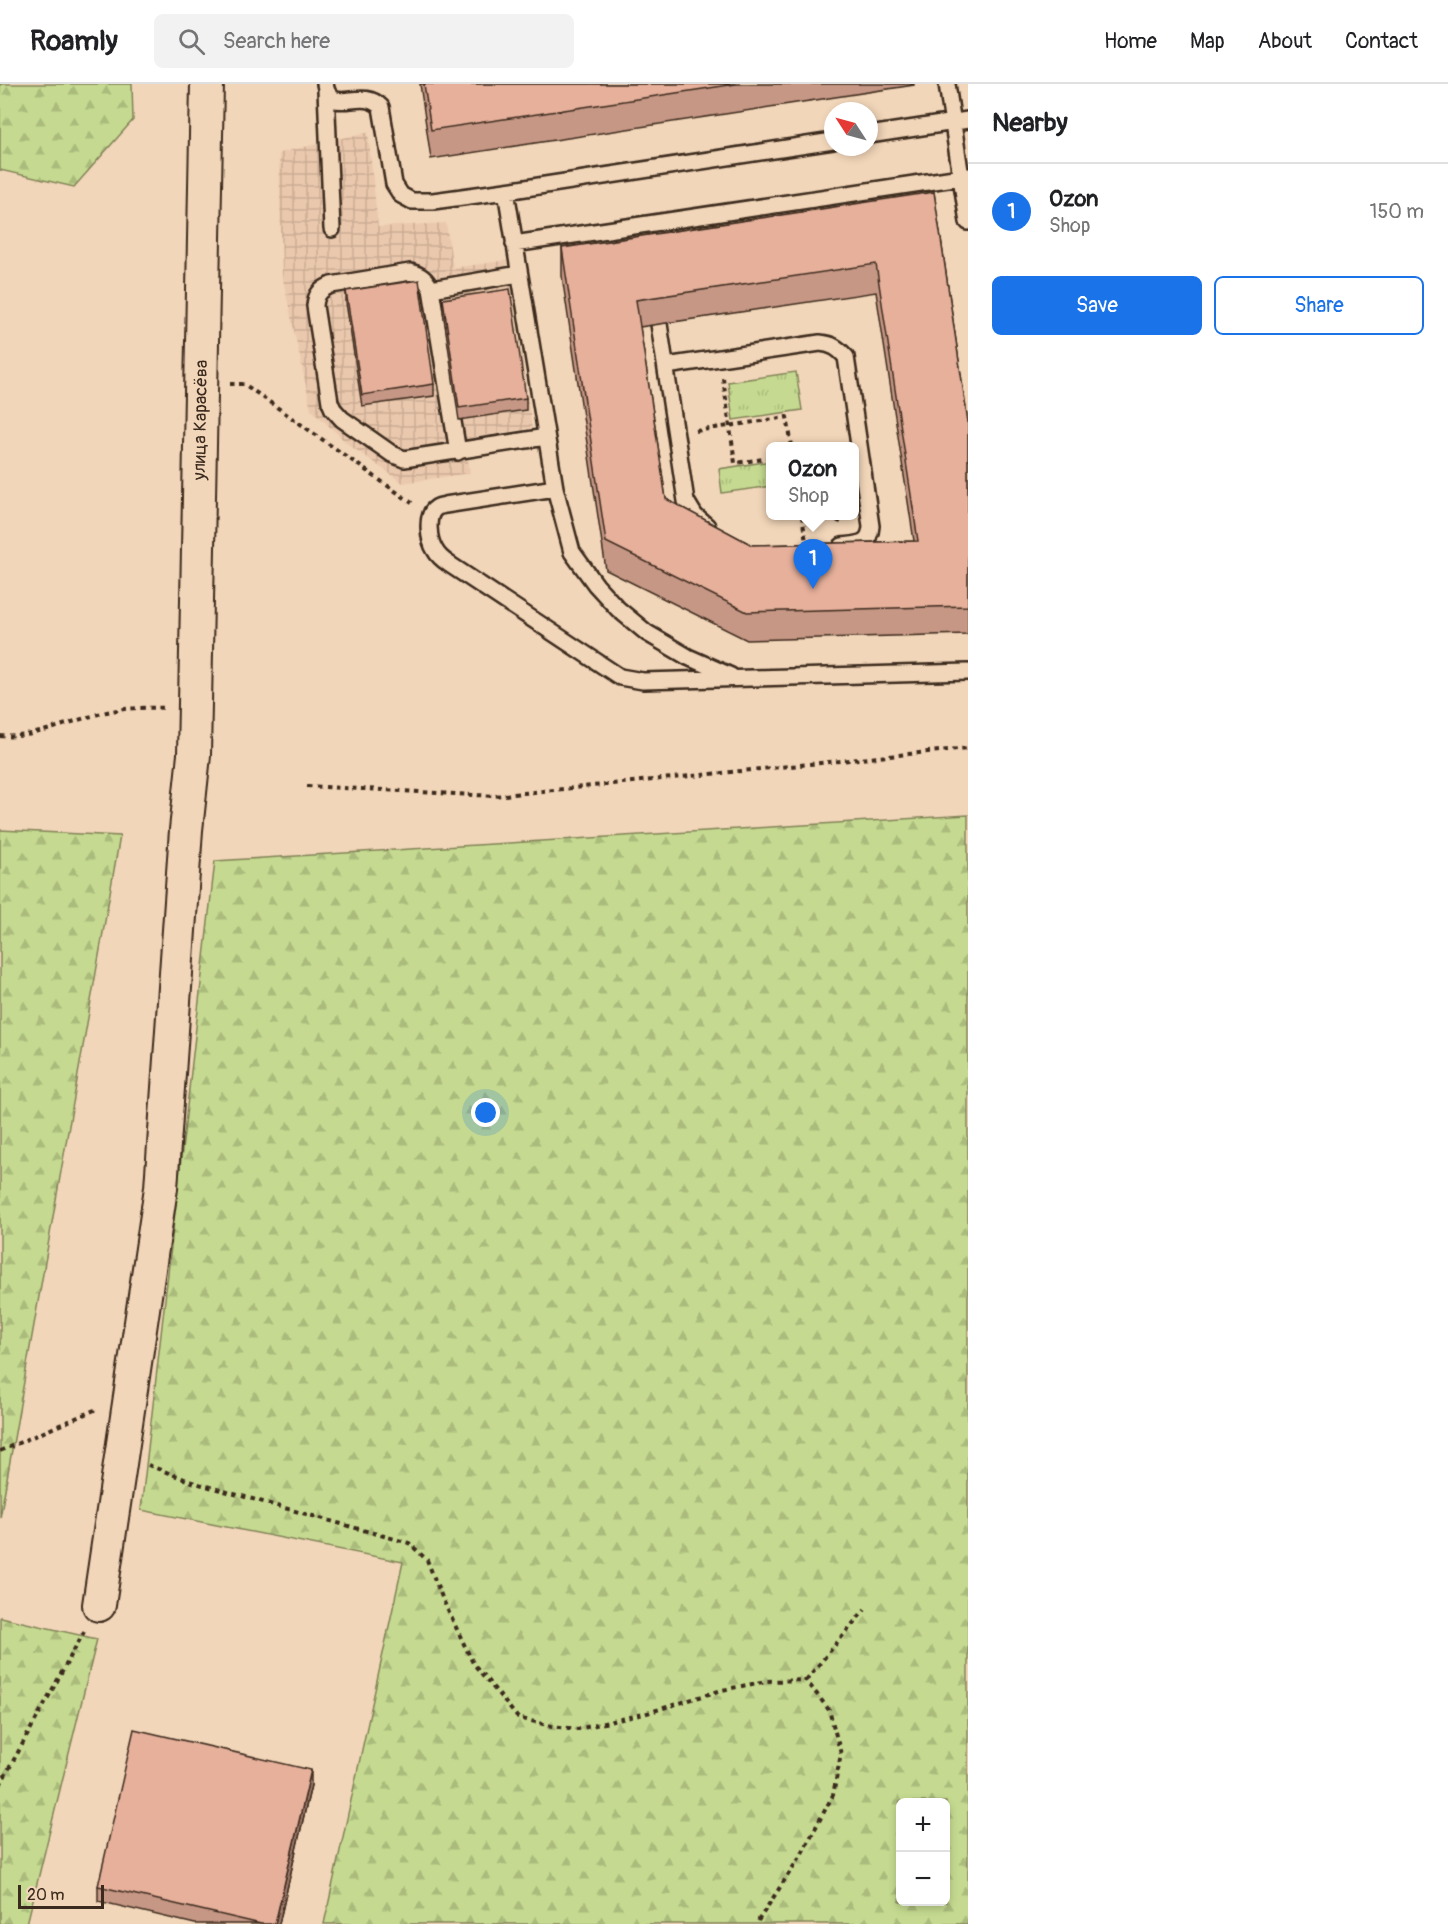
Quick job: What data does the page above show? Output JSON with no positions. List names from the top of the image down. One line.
{"streets":{"street":["улица Карасёва"]},"scale_bar":"20 m","north":"top left","page":{"header":"Roamly","search":"Search here","nav":["Home","Map","About","Contact"],"heading":"Nearby","list":[{"mark":"1","name":"Ozon","note":"Shop","value":"150 m"}],"buttons":["Save","Share"],"popup":["Ozon","Shop"],"pins":"1","map_buttons":["+","−"],"scale":"20 m"}}
